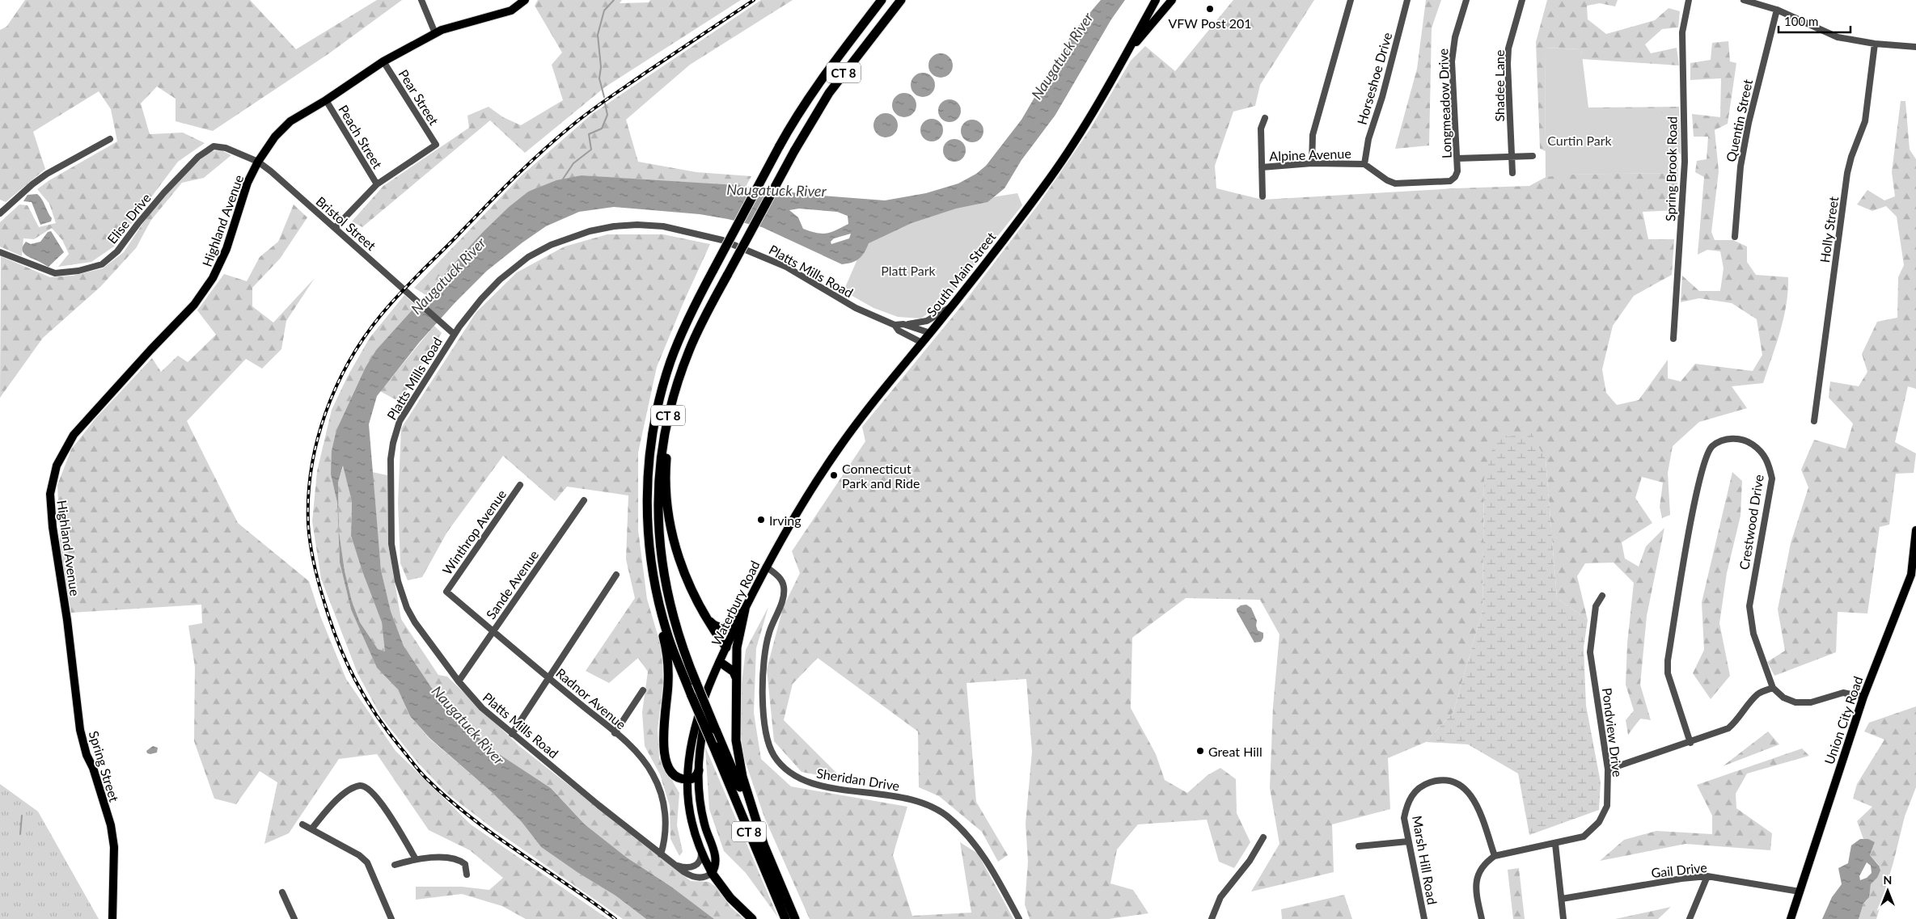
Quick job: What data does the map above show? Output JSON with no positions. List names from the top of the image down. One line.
{"streets":{"highway":["CT 8"],"main road":["Highland Avenue","South Main Street","Waterbury Road","Union City Road","Spring Street"],"street":["Horseshoe Drive","Shadee Lane","Pear Street","Longmeadow Drive","Quentin Street","Peach Street","Alpine Avenue","Spring Brook Road","Elise Drive","Bristol Street","Holly Street","Platts Mills Road","Crestwood Drive","Winthrop Avenue","Sande Avenue","Radnor Avenue","Pondview Drive","Sheridan Drive","Marsh Hill Road","Gail Drive"]},"crossings":[["Horseshoe Drive","Alpine Avenue"],["Pear Street","Peach Street"],["Pear Street","Highland Avenue"],["Longmeadow Drive","Alpine Avenue"],["Peach Street","Highland Avenue"],["Elise Drive","Bristol Street"],["Highland Avenue","Bristol Street"],["Highland Avenue","Spring Street"],["Bristol Street","Platts Mills Road"],["Platts Mills Road","South Main Street"],["Platts Mills Road","Sande Avenue"],["Platts Mills Road","Waterbury Road"],["Platts Mills Road","Radnor Avenue"],["South Main Street","Waterbury Road"],["Winthrop Avenue","Radnor Avenue"],["Sande Avenue","Radnor Avenue"],["Waterbury Road","Sheridan Drive"],["Union City Road","Gail Drive"],["Pondview Drive","Marsh Hill Road"]],"water":["Naugatuck River"],"parks":["Curtin Park","Platt Park"],"places":["VFW Post 201","Connecticut Park and Ride","Irving","Great Hill"],"scale_bar":"100 m","north":"top"}
